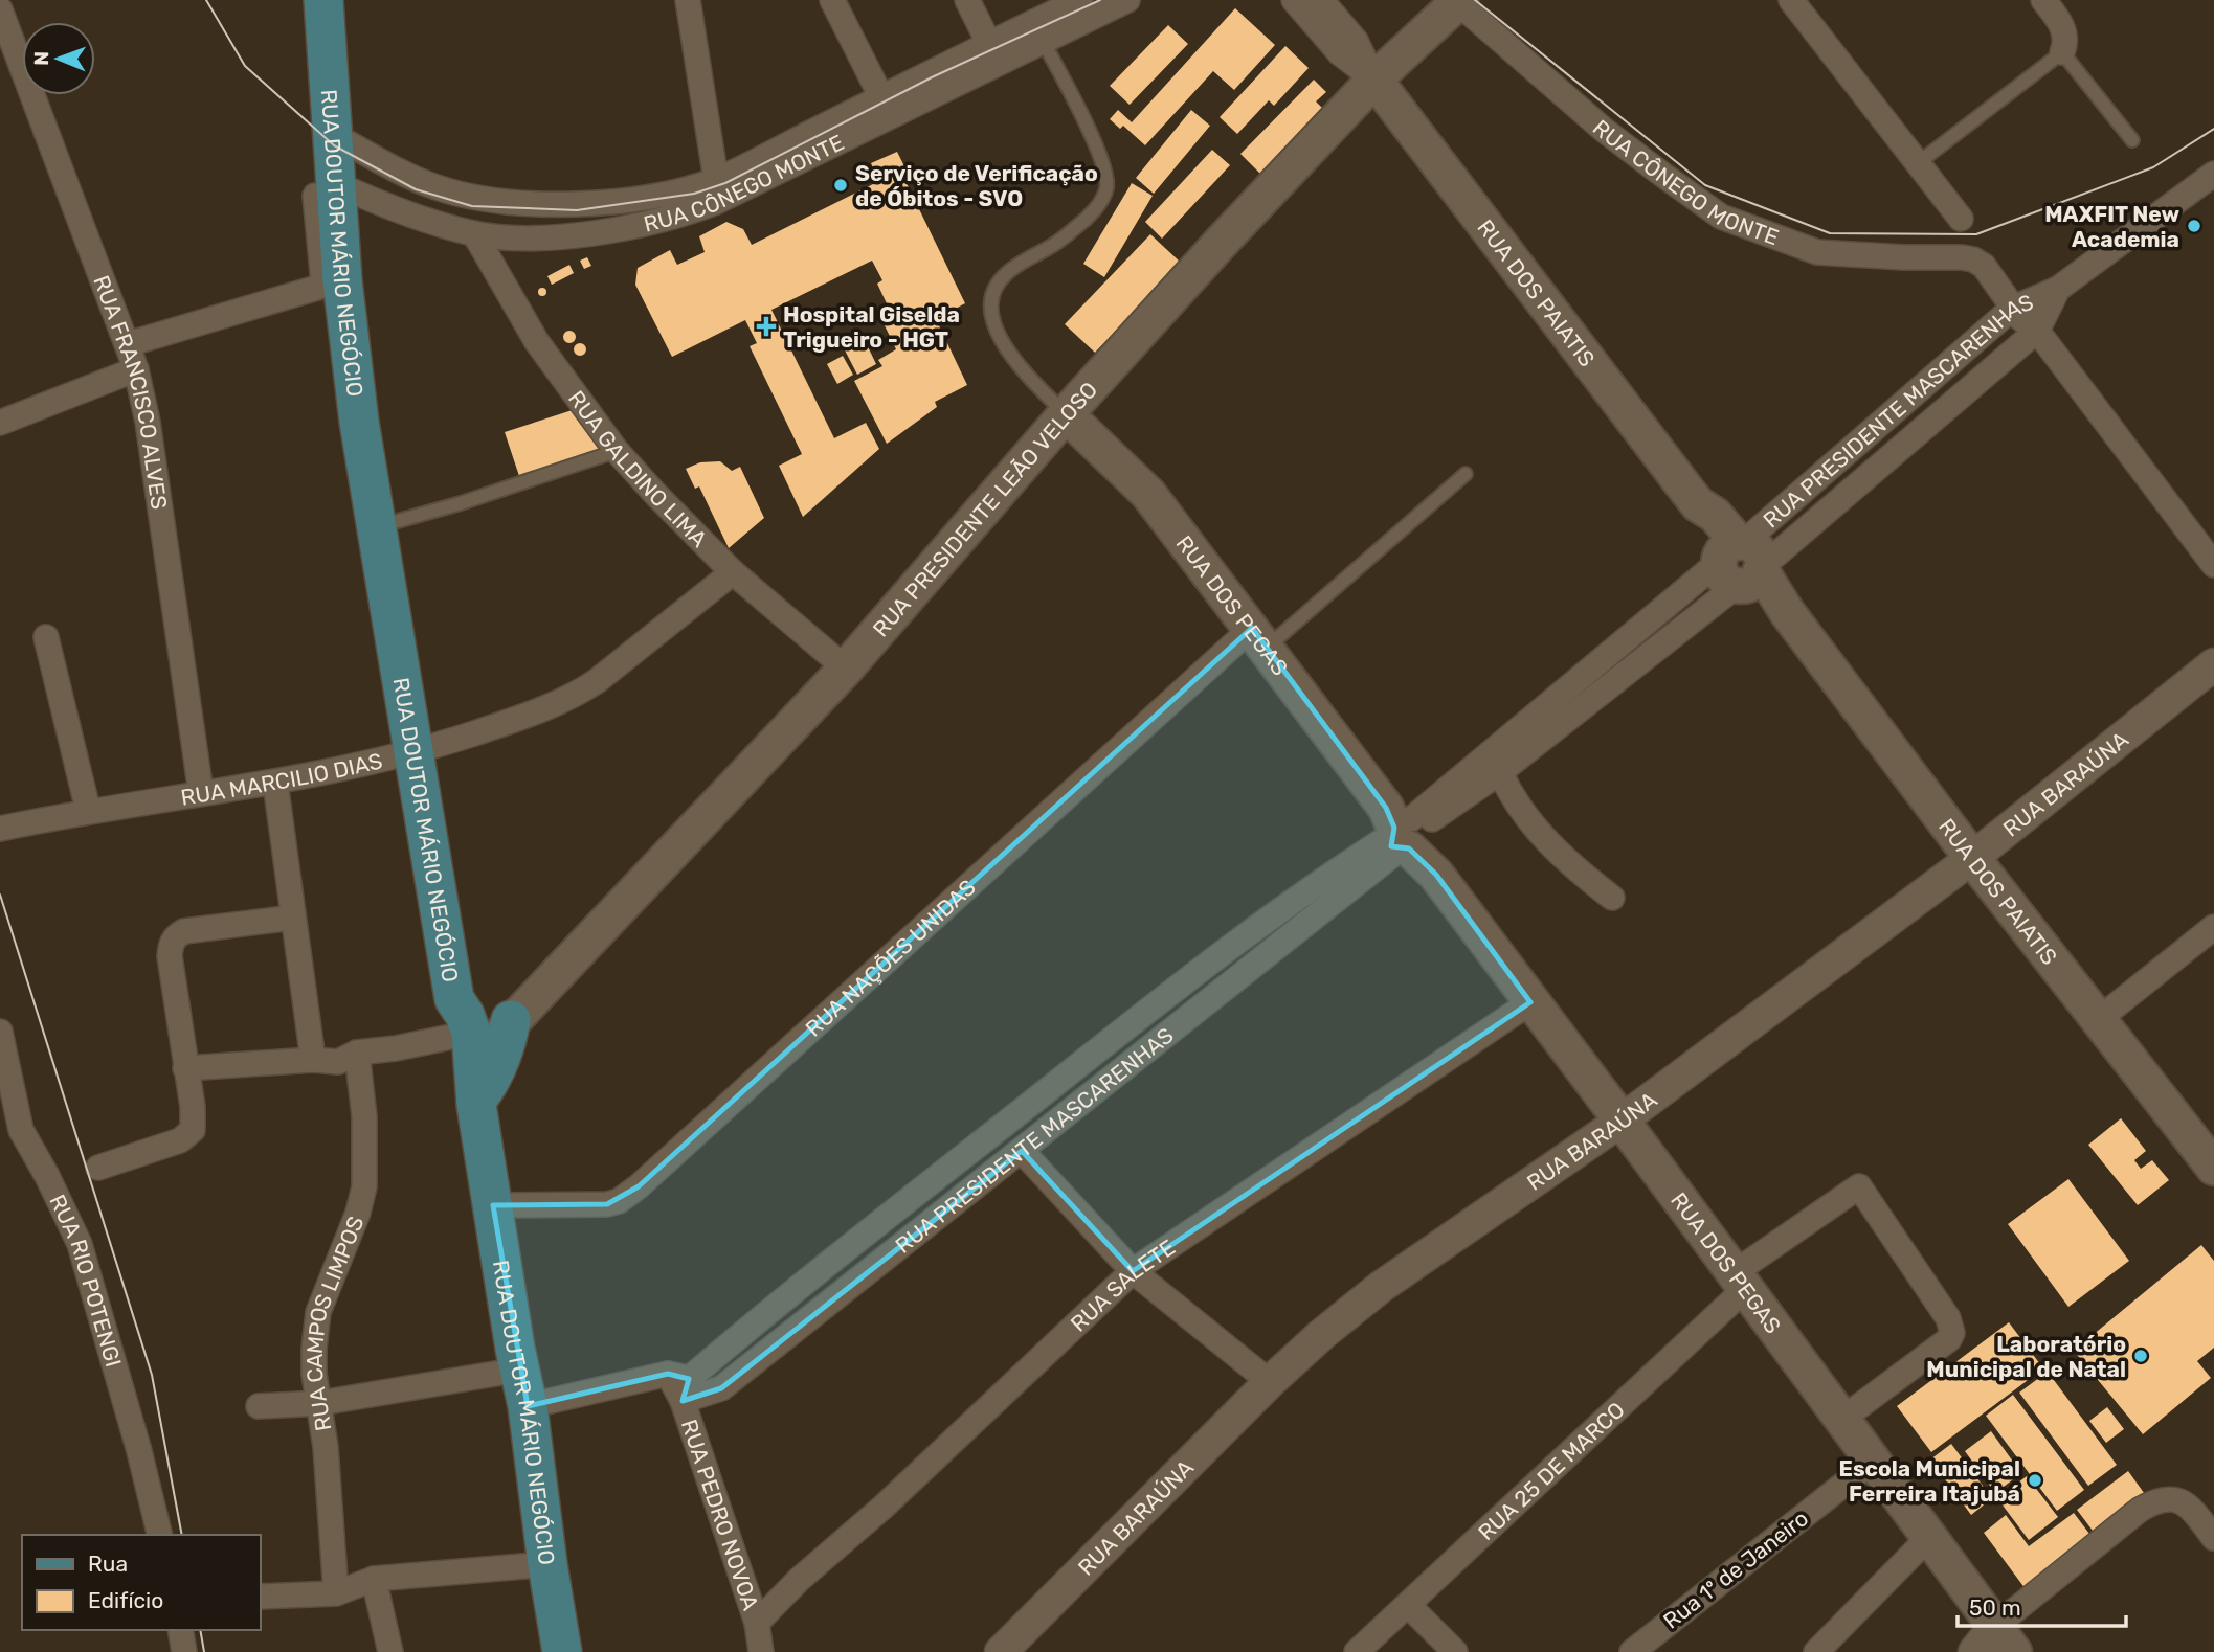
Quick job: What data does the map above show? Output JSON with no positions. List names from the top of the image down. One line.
{"streets":{"main road":["RUA DOUTOR MÁRIO NEGÓCIO","RUA DOS PAIATIS","RUA PRESIDENTE LEÃO VELOSO","RUA DOS PEGAS"],"street":["RUA CÔNEGO MONTE","RUA FRANCISCO ALVES","RUA PRESIDENTE MASCARENHAS","RUA GALDINO LIMA","RUA MARCILIO DIAS","RUA BARAÚNA","RUA NAÇÕES UNIDAS","RUA RIO POTENGI","RUA SALETE","RUA CAMPOS LIMPOS","RUA 25 DE MARCO","RUA PEDRO NOVOA","Rua 1º de Janeiro"]},"crossings":[["RUA CÔNEGO MONTE","RUA DOUTOR MÁRIO NEGÓCIO"],["RUA CÔNEGO MONTE","RUA PRESIDENTE MASCARENHAS"],["RUA CÔNEGO MONTE","RUA GALDINO LIMA"],["RUA CÔNEGO MONTE","RUA PRESIDENTE LEÃO VELOSO"],["RUA DOUTOR MÁRIO NEGÓCIO","RUA PRESIDENTE MASCARENHAS"],["RUA DOUTOR MÁRIO NEGÓCIO","RUA PRESIDENTE LEÃO VELOSO"],["RUA DOUTOR MÁRIO NEGÓCIO","RUA MARCILIO DIAS"],["RUA DOUTOR MÁRIO NEGÓCIO","RUA NAÇÕES UNIDAS"],["RUA DOS PAIATIS","RUA PRESIDENTE MASCARENHAS"],["RUA DOS PAIATIS","RUA PRESIDENTE LEÃO VELOSO"],["RUA DOS PAIATIS","RUA BARAÚNA"],["RUA FRANCISCO ALVES","RUA MARCILIO DIAS"],["RUA PRESIDENTE MASCARENHAS","RUA DOS PEGAS"],["RUA PRESIDENTE MASCARENHAS","RUA PEDRO NOVOA"],["RUA GALDINO LIMA","RUA PRESIDENTE LEÃO VELOSO"],["RUA GALDINO LIMA","RUA MARCILIO DIAS"],["RUA PRESIDENTE LEÃO VELOSO","RUA DOS PEGAS"],["RUA DOS PEGAS","RUA BARAÚNA"],["RUA DOS PEGAS","RUA NAÇÕES UNIDAS"],["RUA DOS PEGAS","RUA SALETE"],["RUA DOS PEGAS","RUA 25 DE MARCO"],["RUA DOS PEGAS","Rua 1º de Janeiro"],["RUA SALETE","RUA PEDRO NOVOA"]],"places":{"other":["Serviço de Verificação de Óbitos - SVO","MAXFIT New Academia","Laboratório Municipal de Natal","Escola Municipal Ferreira Itajubá"],"health":["Hospital Giselda Trigueiro - HGT"]},"legend":["Rua","Edifício"],"scale_bar":"50 m","north":"left"}
